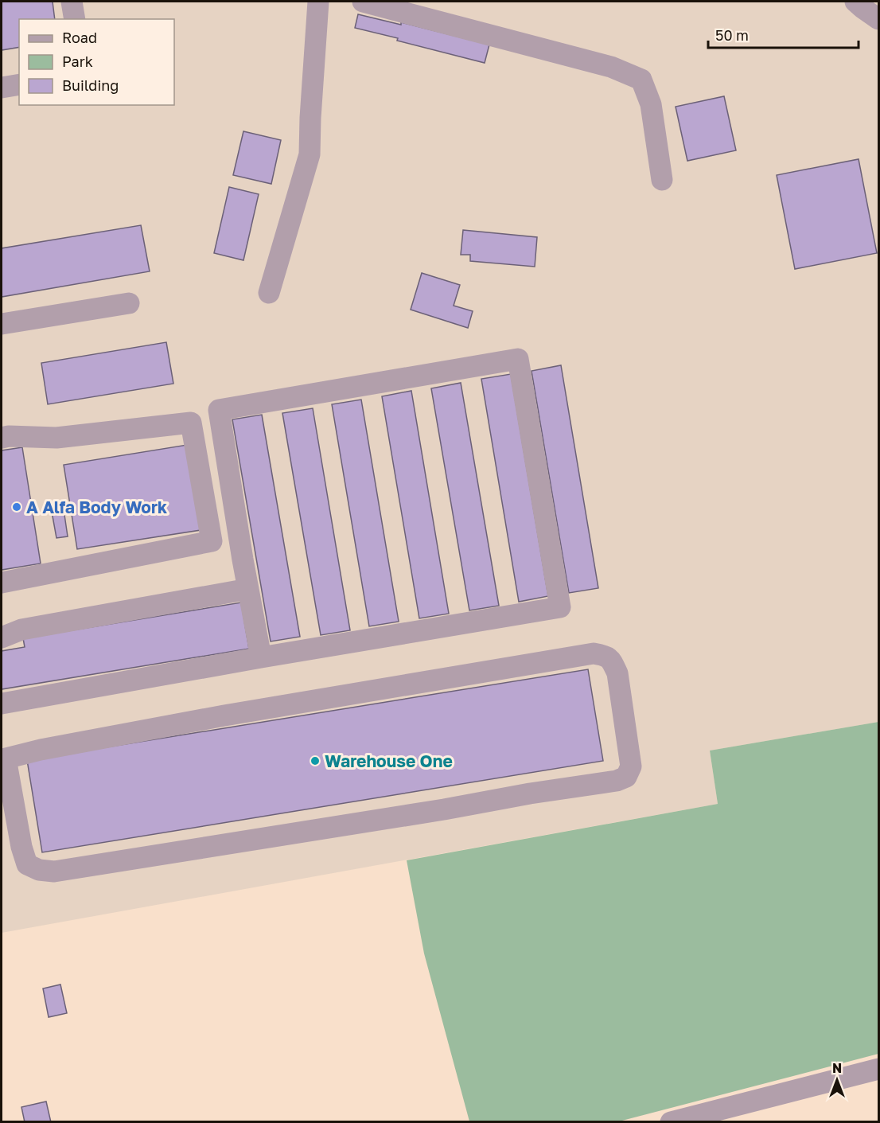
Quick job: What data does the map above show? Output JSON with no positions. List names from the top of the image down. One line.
{"places":["A Alfa Body Work","Warehouse One"],"legend":["Road","Park","Building"],"scale_bar":"50 m","north":"top"}
